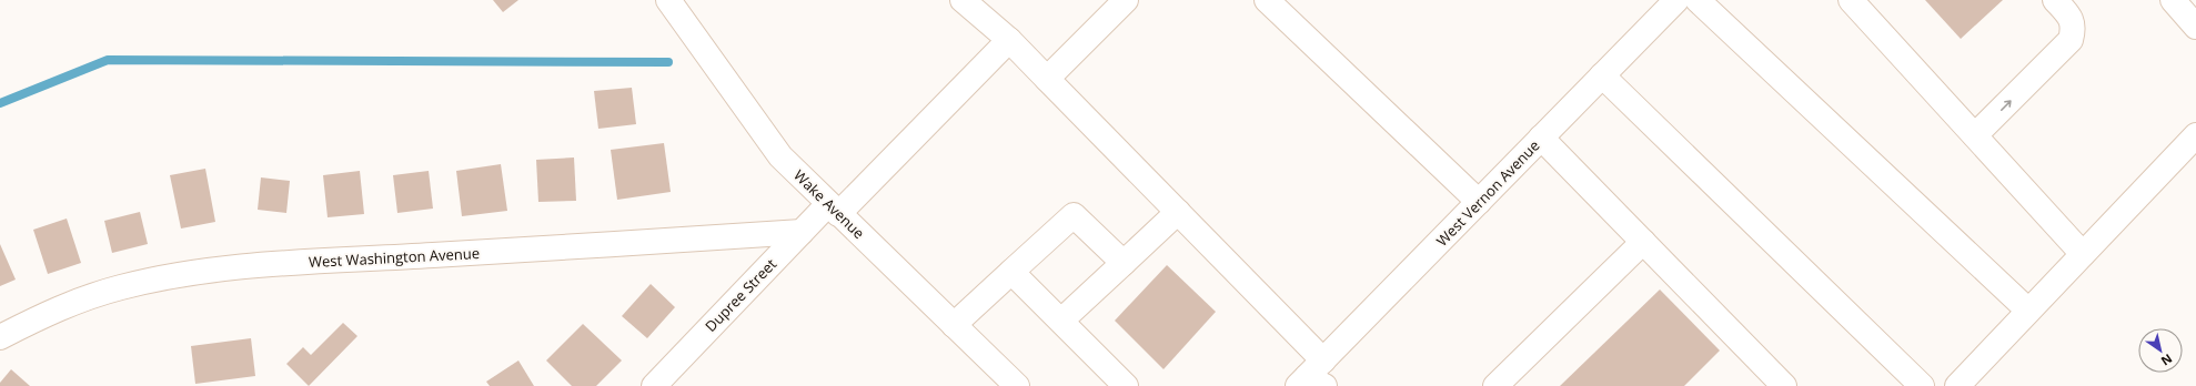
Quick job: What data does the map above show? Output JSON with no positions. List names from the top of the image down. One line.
{"streets":{"street":["West Vernon Avenue","Wake Avenue","West Washington Avenue","Dupree Street"]},"crossings":[["Wake Avenue","Dupree Street"],["West Washington Avenue","Dupree Street"]],"north":"bottom right"}
